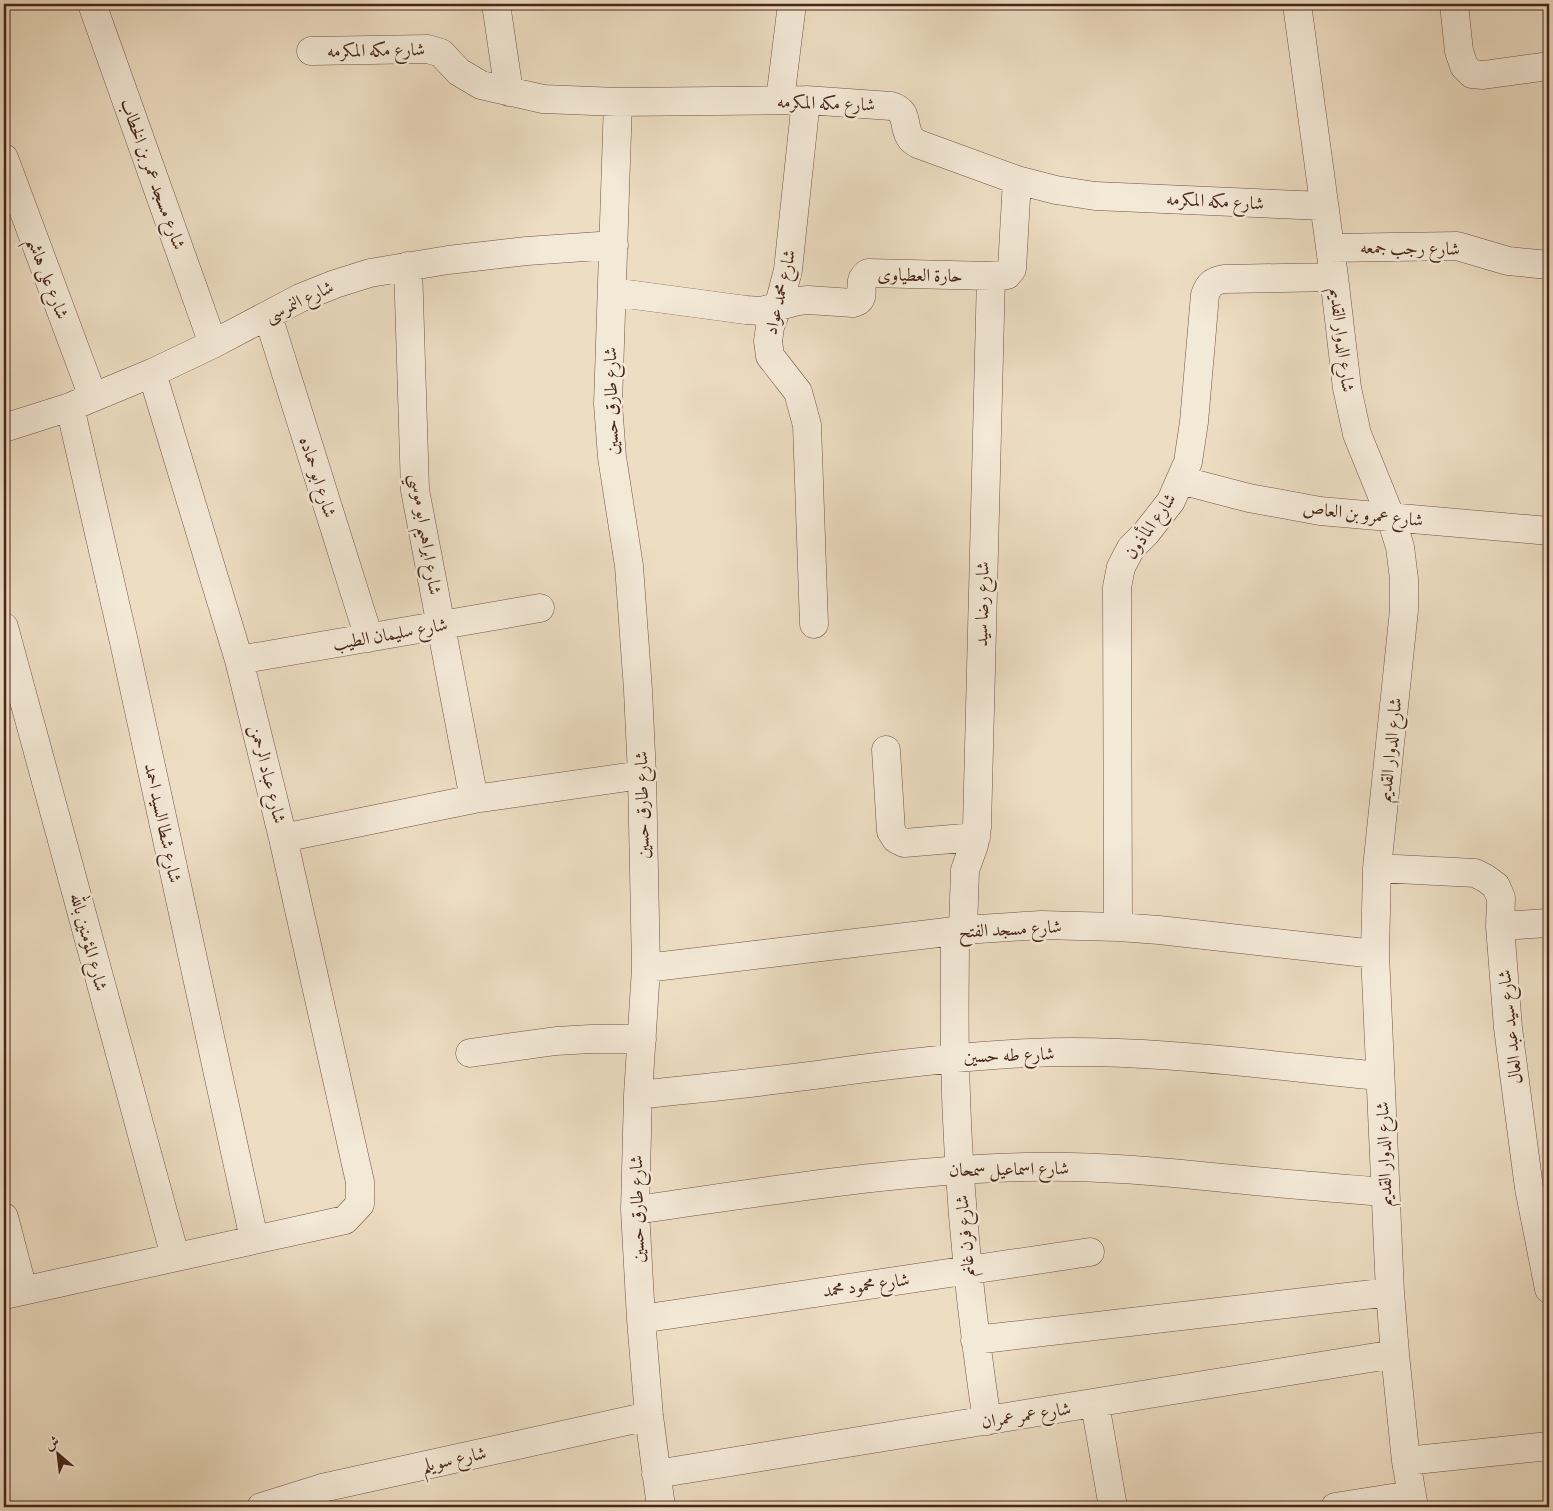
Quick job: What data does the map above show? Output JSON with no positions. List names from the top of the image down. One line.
{"streets":{"street":["شارع مكه المكرمه","شارع مسجد عمر بن الخطاب","شارع رجب جمعه","حارة العطياوى","شارع على هاشم","شارع محمد عواد","شارع النمرسى","شارع الدوار القديم","شارع طارق حسين","شارع ابو حماده","شارع عمرو بن العاص","شارع المأذون","شارع ابراهيم ابو موسي","شارع رضا سيد","شارع سليمان الطيب","شارع عباد الرحمن","شارع شطا السيد احمد","شارع مسجد الفتح","شارع المؤمنين بالله","شارع سيد عبد العال","شارع طه حسين","شارع اسماعيل سمحان","شارع فرن غانم","شارع محمود محمد","شارع عمر عمران","شارع سويلم"]},"crossings":[["شارع مكه المكرمه","حارة العطياوى"],["شارع مكه المكرمه","شارع محمد عواد"],["شارع مكه المكرمه","شارع الدوار القديم"],["شارع مكه المكرمه","شارع طارق حسين"],["شارع مسجد عمر بن الخطاب","شارع النمرسى"],["شارع رجب جمعه","شارع الدوار القديم"],["حارة العطياوى","شارع محمد عواد"],["حارة العطياوى","شارع طارق حسين"],["حارة العطياوى","شارع رضا سيد"],["شارع على هاشم","شارع النمرسى"],["شارع على هاشم","شارع شطا السيد احمد"],["شارع النمرسى","شارع طارق حسين"],["شارع النمرسى","شارع ابو حماده"],["شارع النمرسى","شارع ابراهيم ابو موسي"],["شارع النمرسى","شارع عباد الرحمن"],["شارع النمرسى","شارع شطا السيد احمد"],["شارع الدوار القديم","شارع عمرو بن العاص"],["شارع الدوار القديم","شارع المأذون"],["شارع الدوار القديم","شارع مسجد الفتح"],["شارع الدوار القديم","شارع سيد عبد العال"],["شارع الدوار القديم","شارع طه حسين"],["شارع الدوار القديم","شارع اسماعيل سمحان"],["شارع الدوار القديم","شارع عمر عمران"],["شارع طارق حسين","شارع مسجد الفتح"],["شارع طارق حسين","شارع طه حسين"],["شارع طارق حسين","شارع اسماعيل سمحان"],["شارع طارق حسين","شارع محمود محمد"],["شارع طارق حسين","شارع عمر عمران"],["شارع طارق حسين","شارع سويلم"],["شارع ابو حماده","شارع سليمان الطيب"],["شارع عمرو بن العاص","شارع المأذون"],["شارع المأذون","شارع مسجد الفتح"],["شارع ابراهيم ابو موسي","شارع سليمان الطيب"],["شارع رضا سيد","شارع مسجد الفتح"],["شارع رضا سيد","شارع فرن غانم"],["شارع سليمان الطيب","شارع عباد الرحمن"],["شارع عباد الرحمن","شارع شطا السيد احمد"],["شارع عباد الرحمن","شارع المؤمنين بالله"],["شارع مسجد الفتح","شارع فرن غانم"],["شارع طه حسين","شارع فرن غانم"],["شارع اسماعيل سمحان","شارع فرن غانم"],["شارع فرن غانم","شارع محمود محمد"],["شارع فرن غانم","شارع عمر عمران"]],"north":"top left"}
